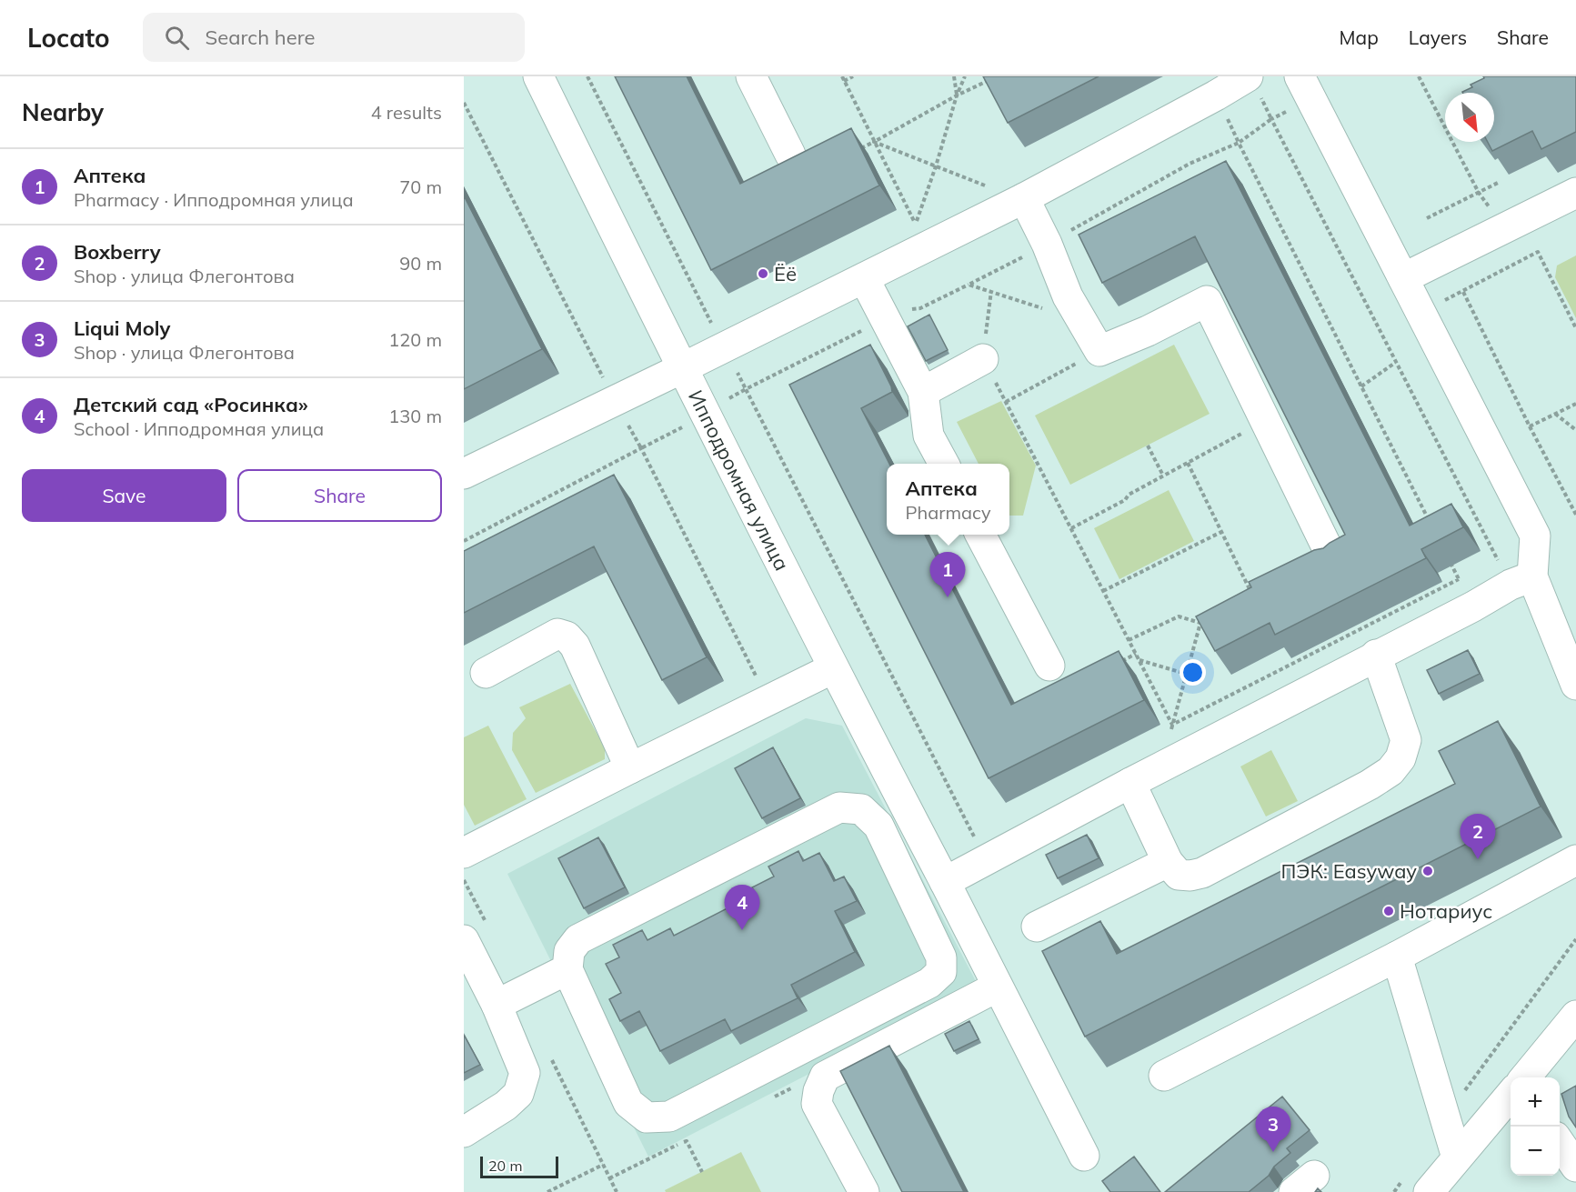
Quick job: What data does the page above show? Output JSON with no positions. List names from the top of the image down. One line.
{"streets":{"street":["Ипподромная улица"]},"places":["Ёё","ПЭК: Easyway","Нотариус"],"scale_bar":"20 m","north":"bottom right","page":{"header":"Locato","search":"Search here","nav":["Map","Layers","Share"],"heading":["Nearby","4 results"],"list":[{"mark":"1","name":"Аптека","note":"Pharmacy · Ипподромная улица","value":"70 m"},{"mark":"2","name":"Boxberry","note":"Shop · улица Флегонтова","value":"90 m"},{"mark":"3","name":"Liqui Moly","note":"Shop · улица Флегонтова","value":"120 m"},{"mark":"4","name":"Детский сад «Росинка»","note":"School · Ипподромная улица","value":"130 m"}],"buttons":["Save","Share"],"popup":["Аптека","Pharmacy"],"pins":["1","2","4","3"],"map_buttons":["+","−"],"scale":"20 m"}}
